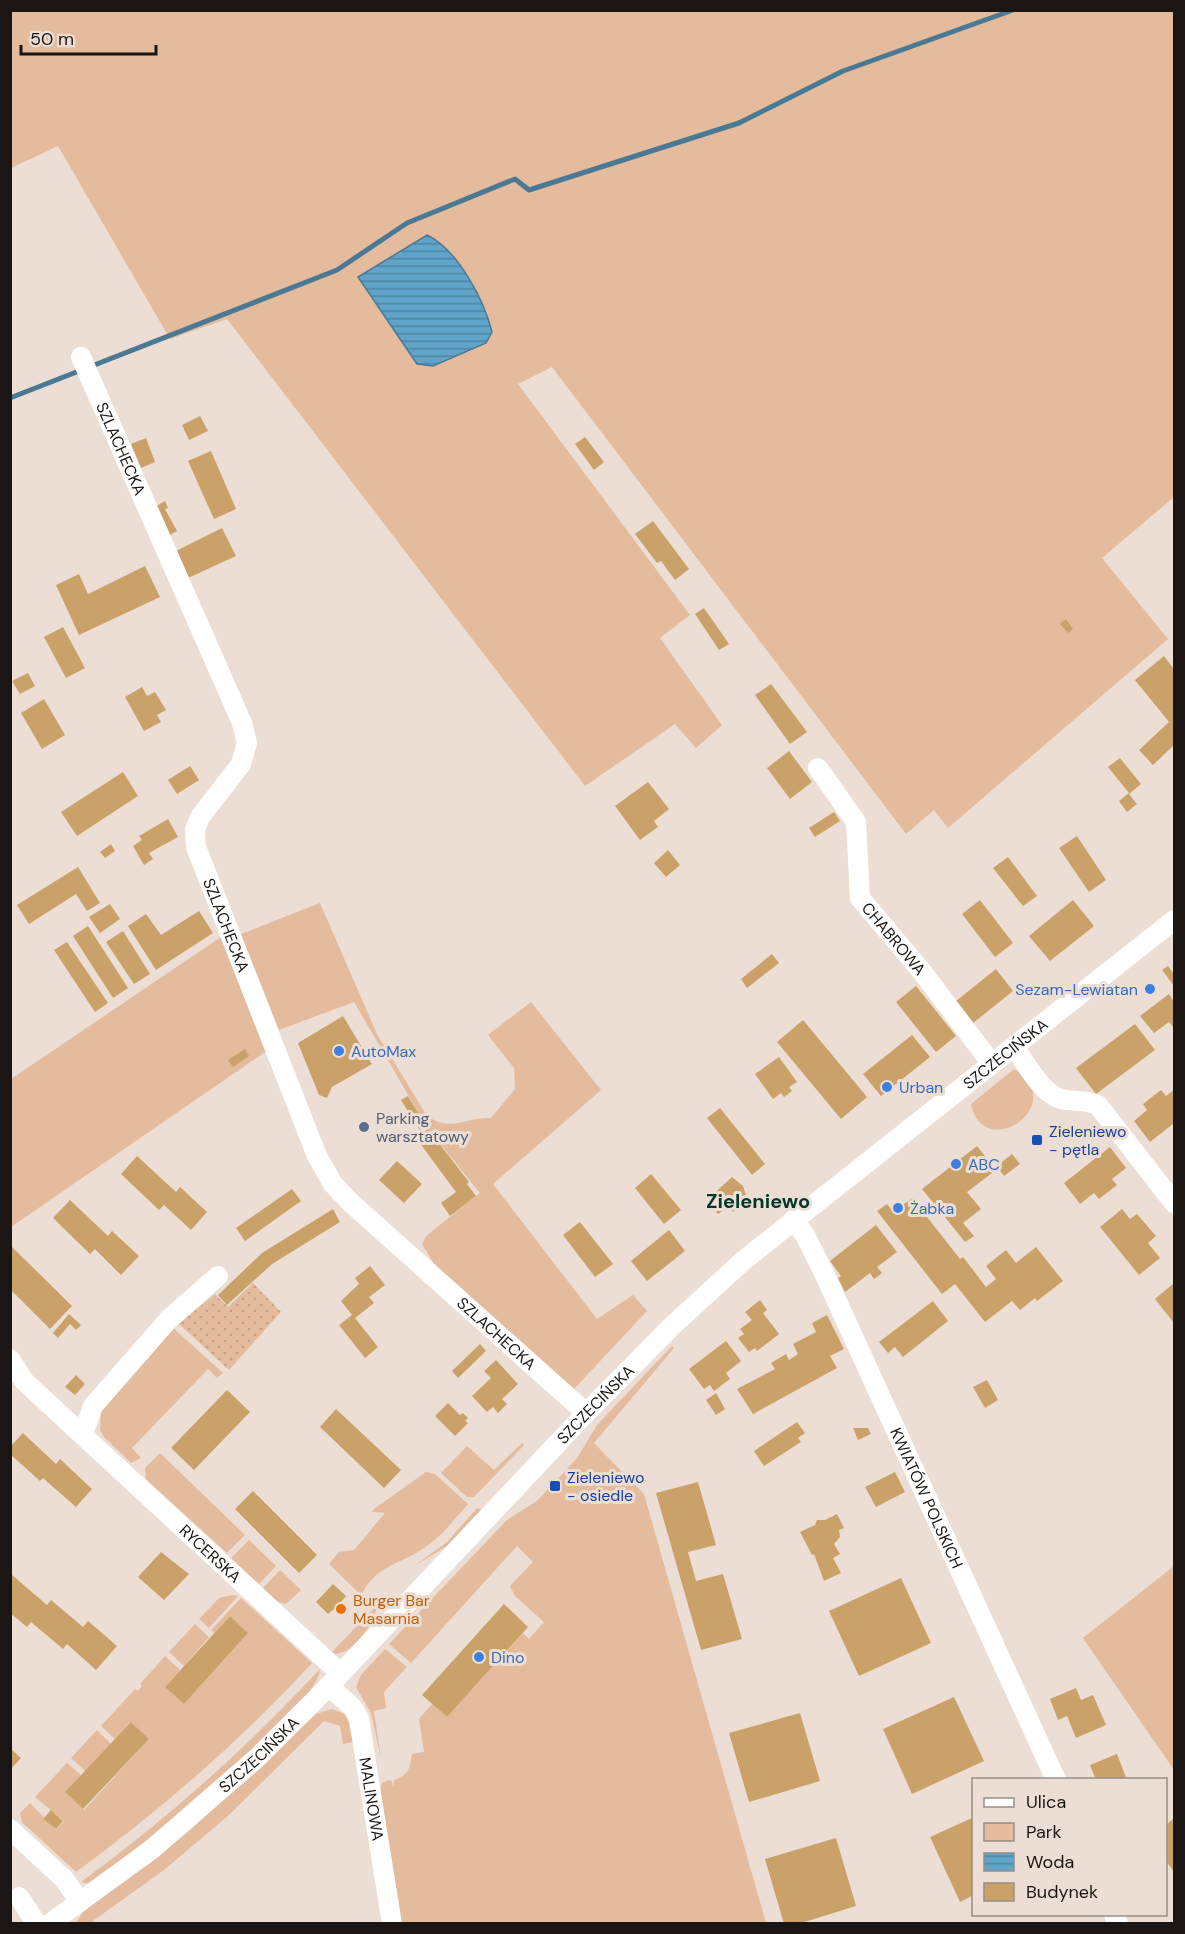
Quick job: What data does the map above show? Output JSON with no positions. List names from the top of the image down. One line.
{"streets":{"street":["SZLACHECKA","CHABROWA","SZCZECIŃSKA","KWIATÓW POLSKICH","RYCERSKA","MALINOWA"]},"crossings":[["SZLACHECKA","SZCZECIŃSKA"],["CHABROWA","SZCZECIŃSKA"],["SZCZECIŃSKA","KWIATÓW POLSKICH"],["SZCZECIŃSKA","RYCERSKA"],["SZCZECIŃSKA","MALINOWA"],["RYCERSKA","MALINOWA"]],"districts":["Zieleniewo"],"places":{"other":["Sezam-Lewiatan","AutoMax","Urban","Parking warsztatowy","ABC","Żabka","Burger Bar Masarnia","Dino"],"transit":["Zieleniewo - pętla","Zieleniewo - osiedle"]},"legend":["Ulica","Park","Woda","Budynek"],"scale_bar":"50 m"}
